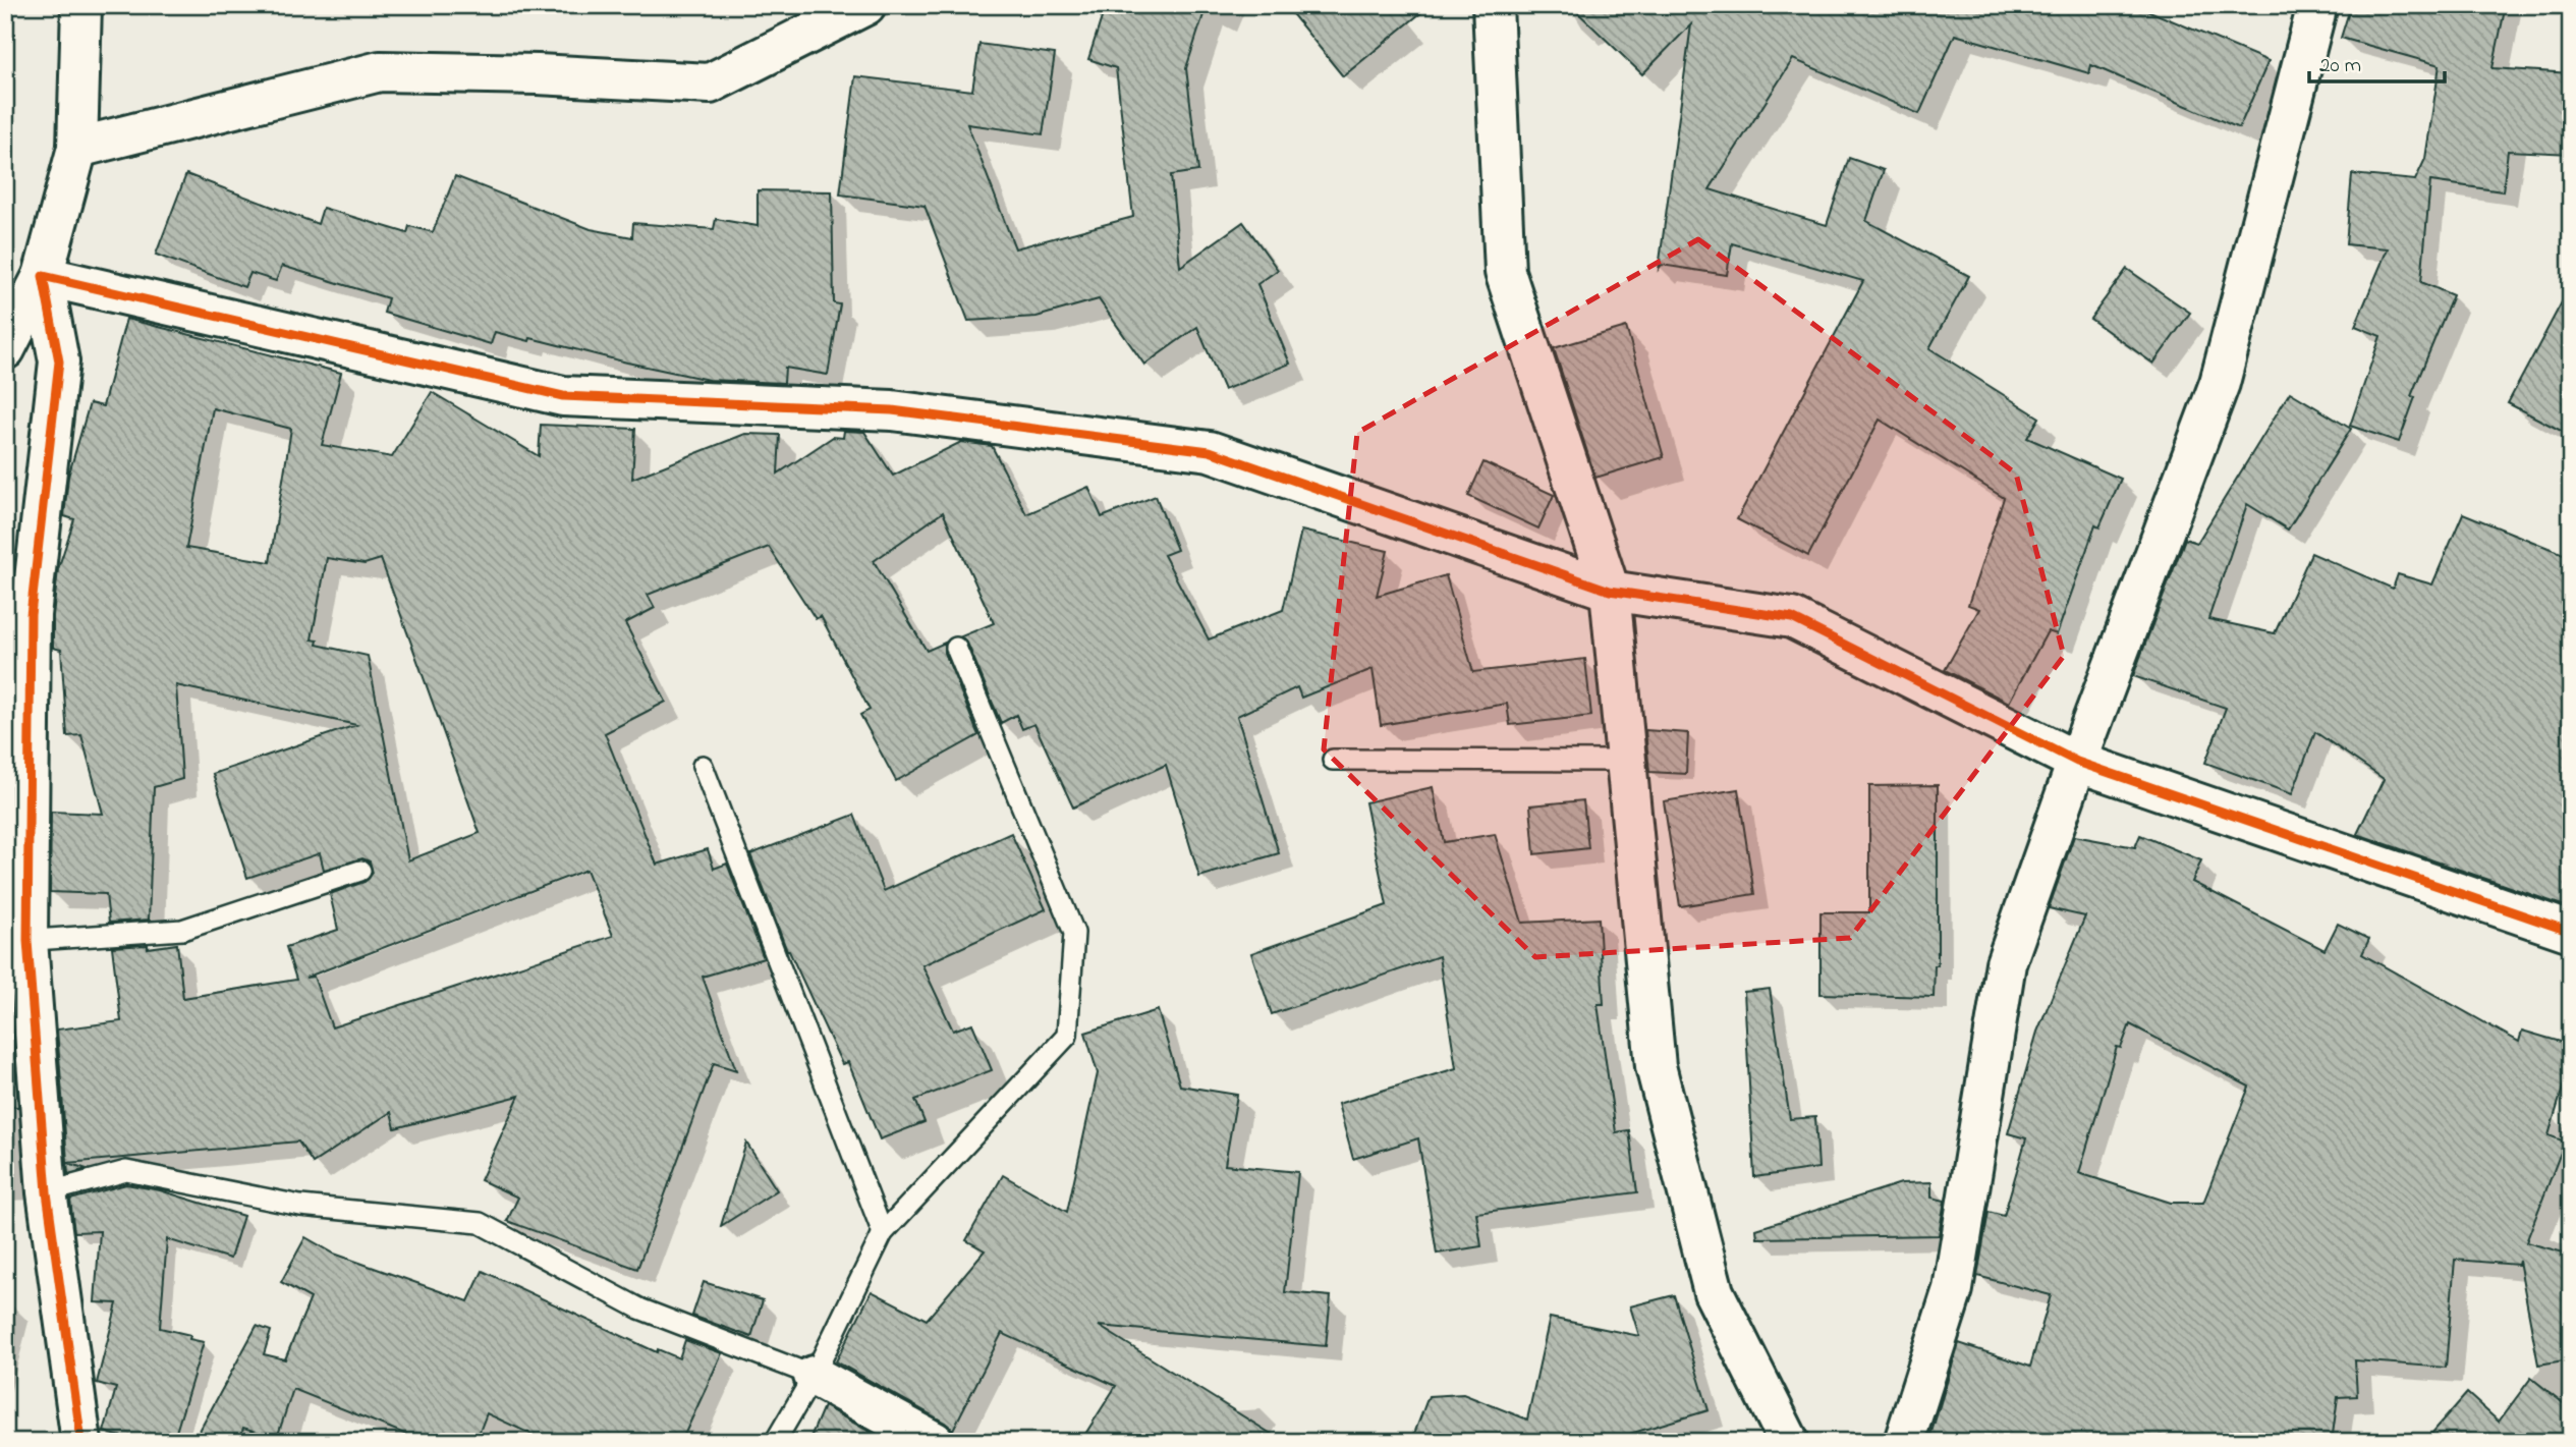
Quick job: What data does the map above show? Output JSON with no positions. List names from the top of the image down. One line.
{"scale_bar":"20 m"}
